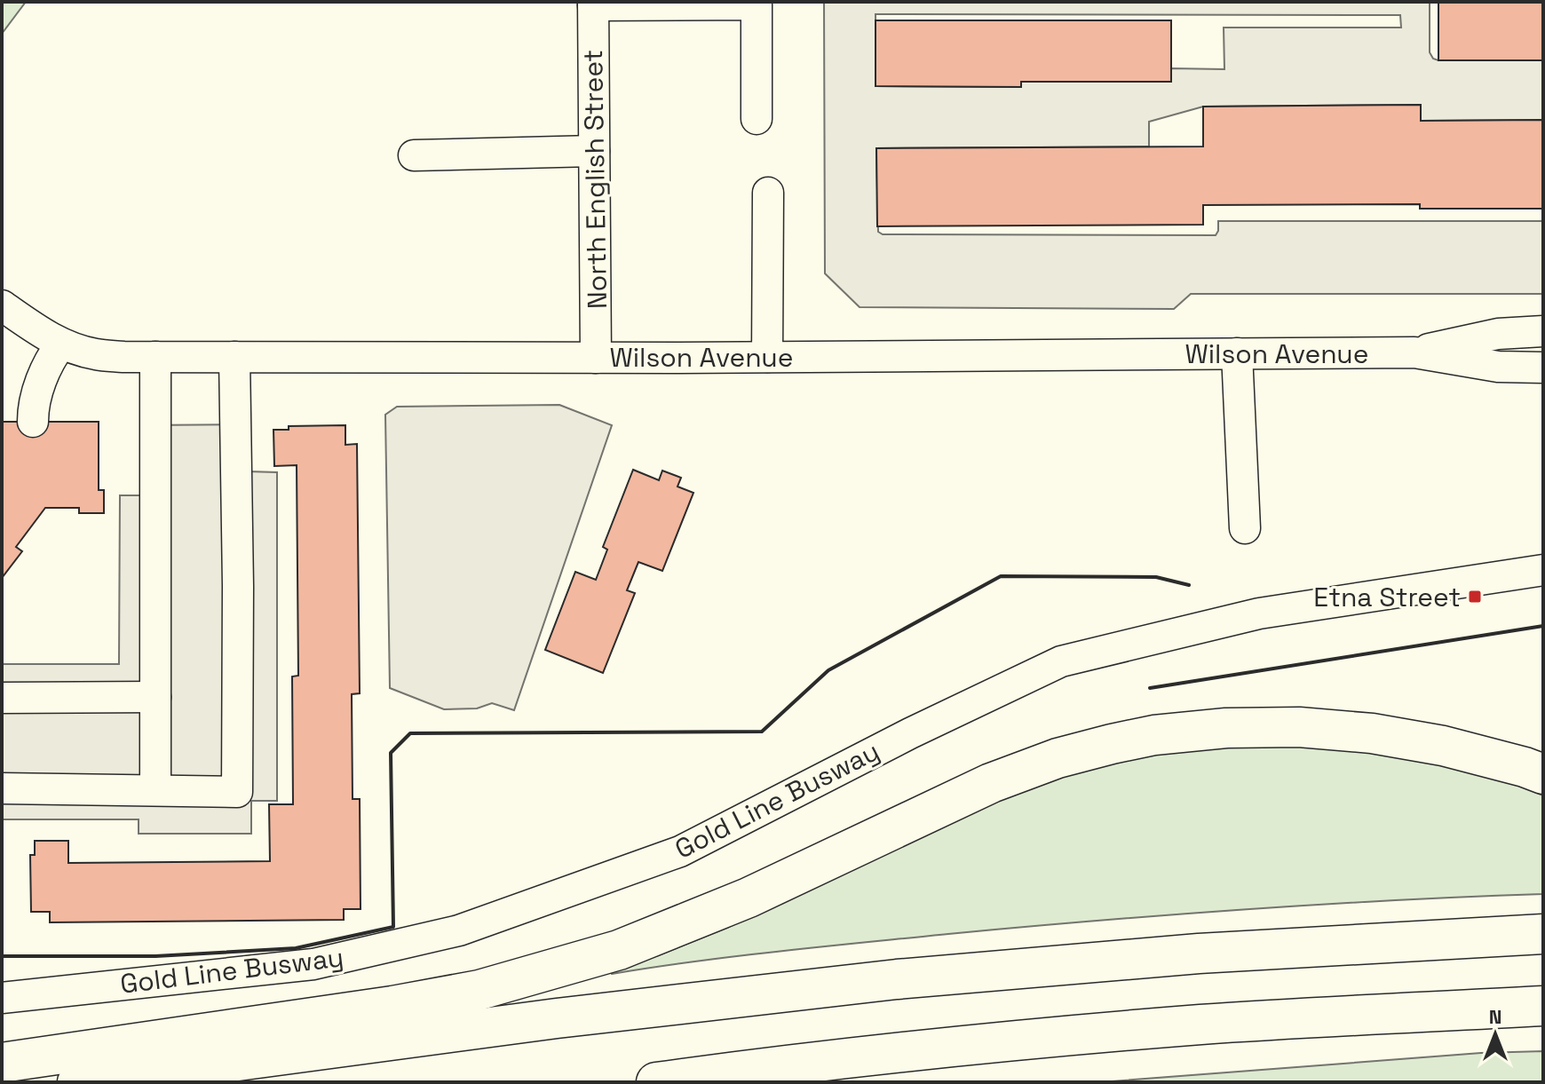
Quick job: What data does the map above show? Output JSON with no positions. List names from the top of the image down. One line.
{"streets":{"street":["North English Street","Wilson Avenue","Gold Line Busway"]},"crossings":[["North English Street","Wilson Avenue"]],"places":{"transit":["Etna Street"]},"north":"top"}
